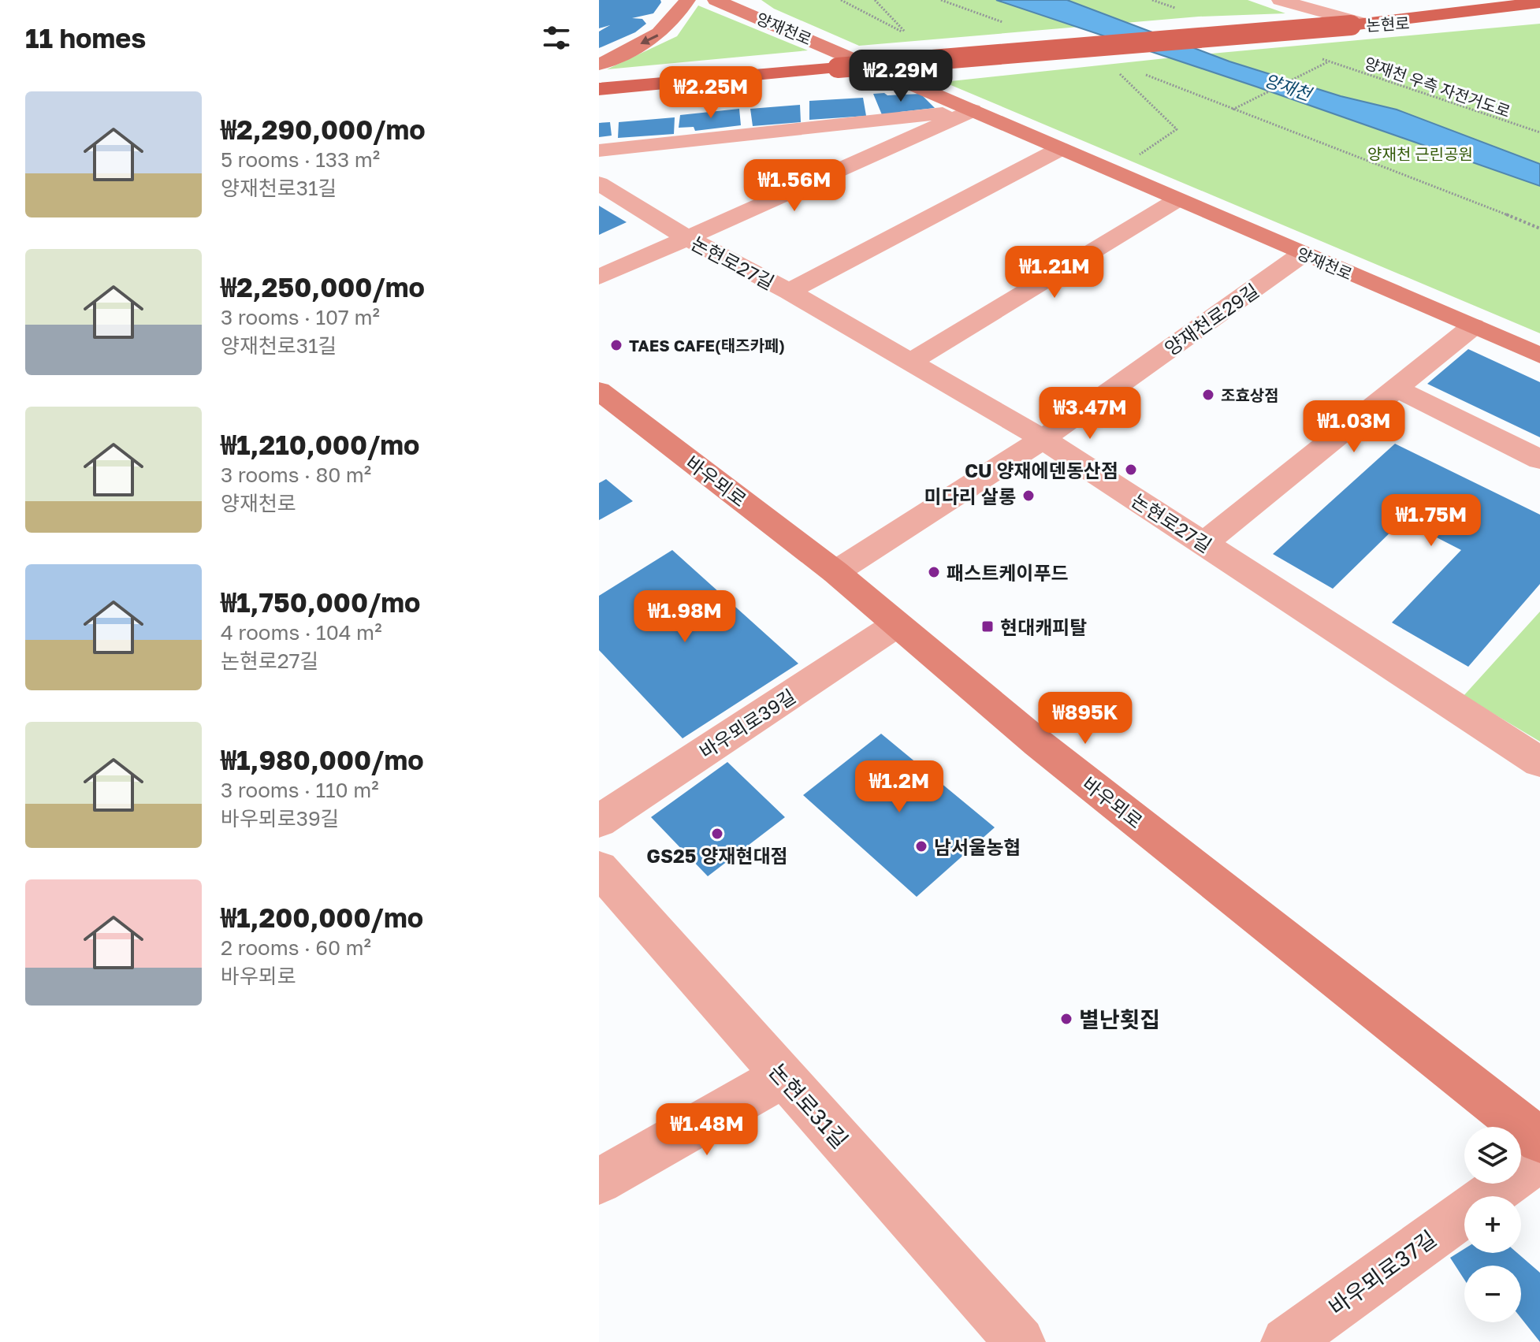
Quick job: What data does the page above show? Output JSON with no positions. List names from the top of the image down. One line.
{"streets":{"main road":["논현로"],"street":["양재천로","논현로27길","양재천로29길","바우뫼로","바우뫼로39길","논현로31길","바우뫼로37길"],"path":["양재천 우측 자전거도로"]},"crossings":[["양재천로","양재천로29길"],["논현로27길","양재천로29길"],["양재천로29길","바우뫼로"],["바우뫼로","바우뫼로39길"]],"water":["양재천"],"parks":["양재천 근린공원"],"places":{"other":["TAES CAFE(태즈카페)","조효상점","CU 양재에덴동산점","미다리 살롱","패스트케이푸드","GS25 양재현대점","남서울농협","별난횟집"],"transit":["현대캐피탈"]},"page":{"heading":"11 homes","price":["₩2.29M","₩2.25M","₩1.56M","₩1.21M","₩3.47M","₩1.03M","₩1.75M","₩1.98M","₩895K","₩1.2M","₩1.48M"],"list":[{"name":"₩2,290,000/mo","note":"5 rooms · 133 m² · 양재천로31길"},{"name":"₩2,250,000/mo","note":"3 rooms · 107 m² · 양재천로31길"},{"name":"₩1,210,000/mo","note":"3 rooms · 80 m² · 양재천로"},{"name":"₩1,750,000/mo","note":"4 rooms · 104 m² · 논현로27길"},{"name":"₩1,980,000/mo","note":"3 rooms · 110 m² · 바우뫼로39길"},{"name":"₩1,200,000/mo","note":"2 rooms · 60 m² · 바우뫼로"}],"map_buttons":["+","−"]}}
